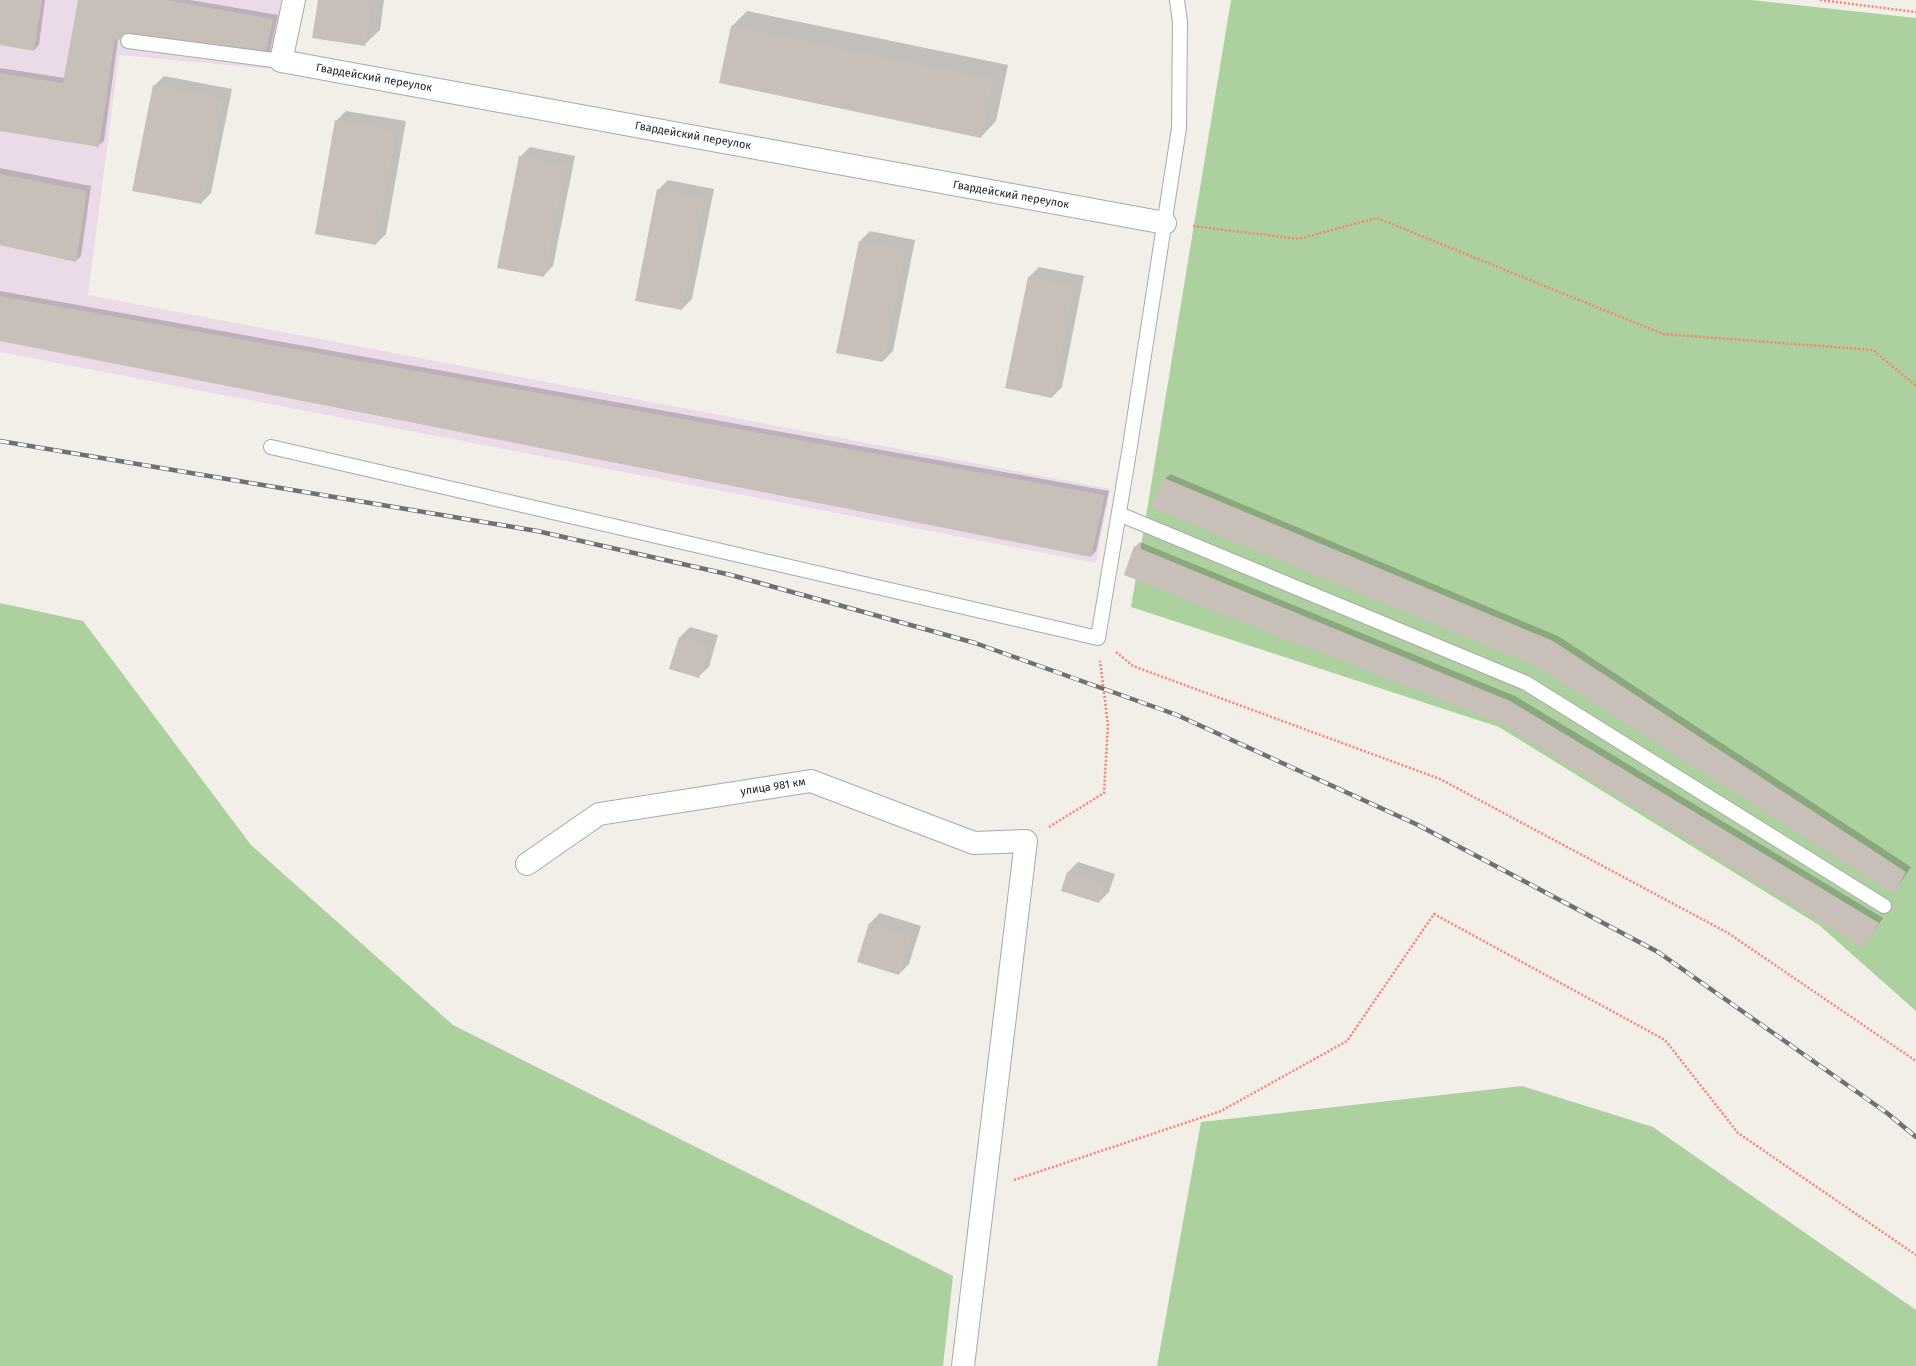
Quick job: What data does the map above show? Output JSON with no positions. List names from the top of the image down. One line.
{"streets":{"street":["Гвардейский переулок","улица 981 км"]}}
